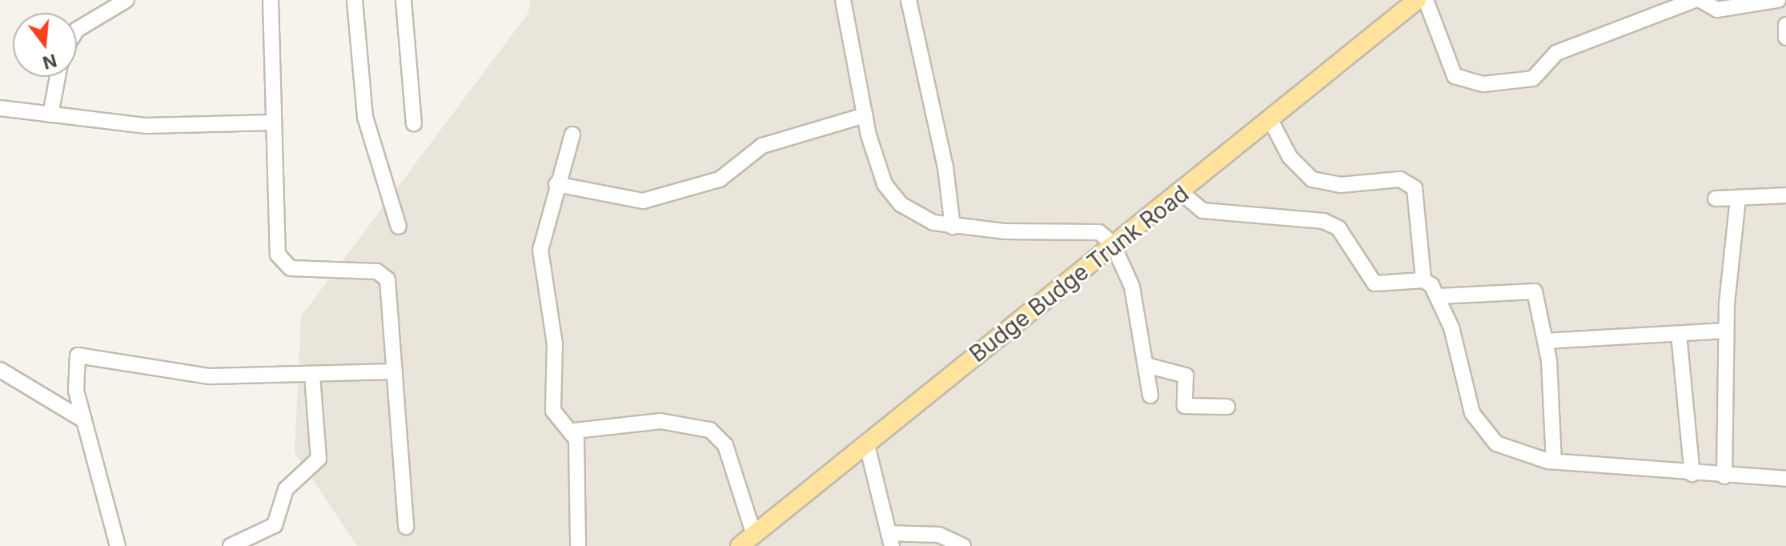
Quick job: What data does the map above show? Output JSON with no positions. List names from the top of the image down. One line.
{"streets":{"main road":["Budge Budge Trunk Road"]},"north":"bottom"}
